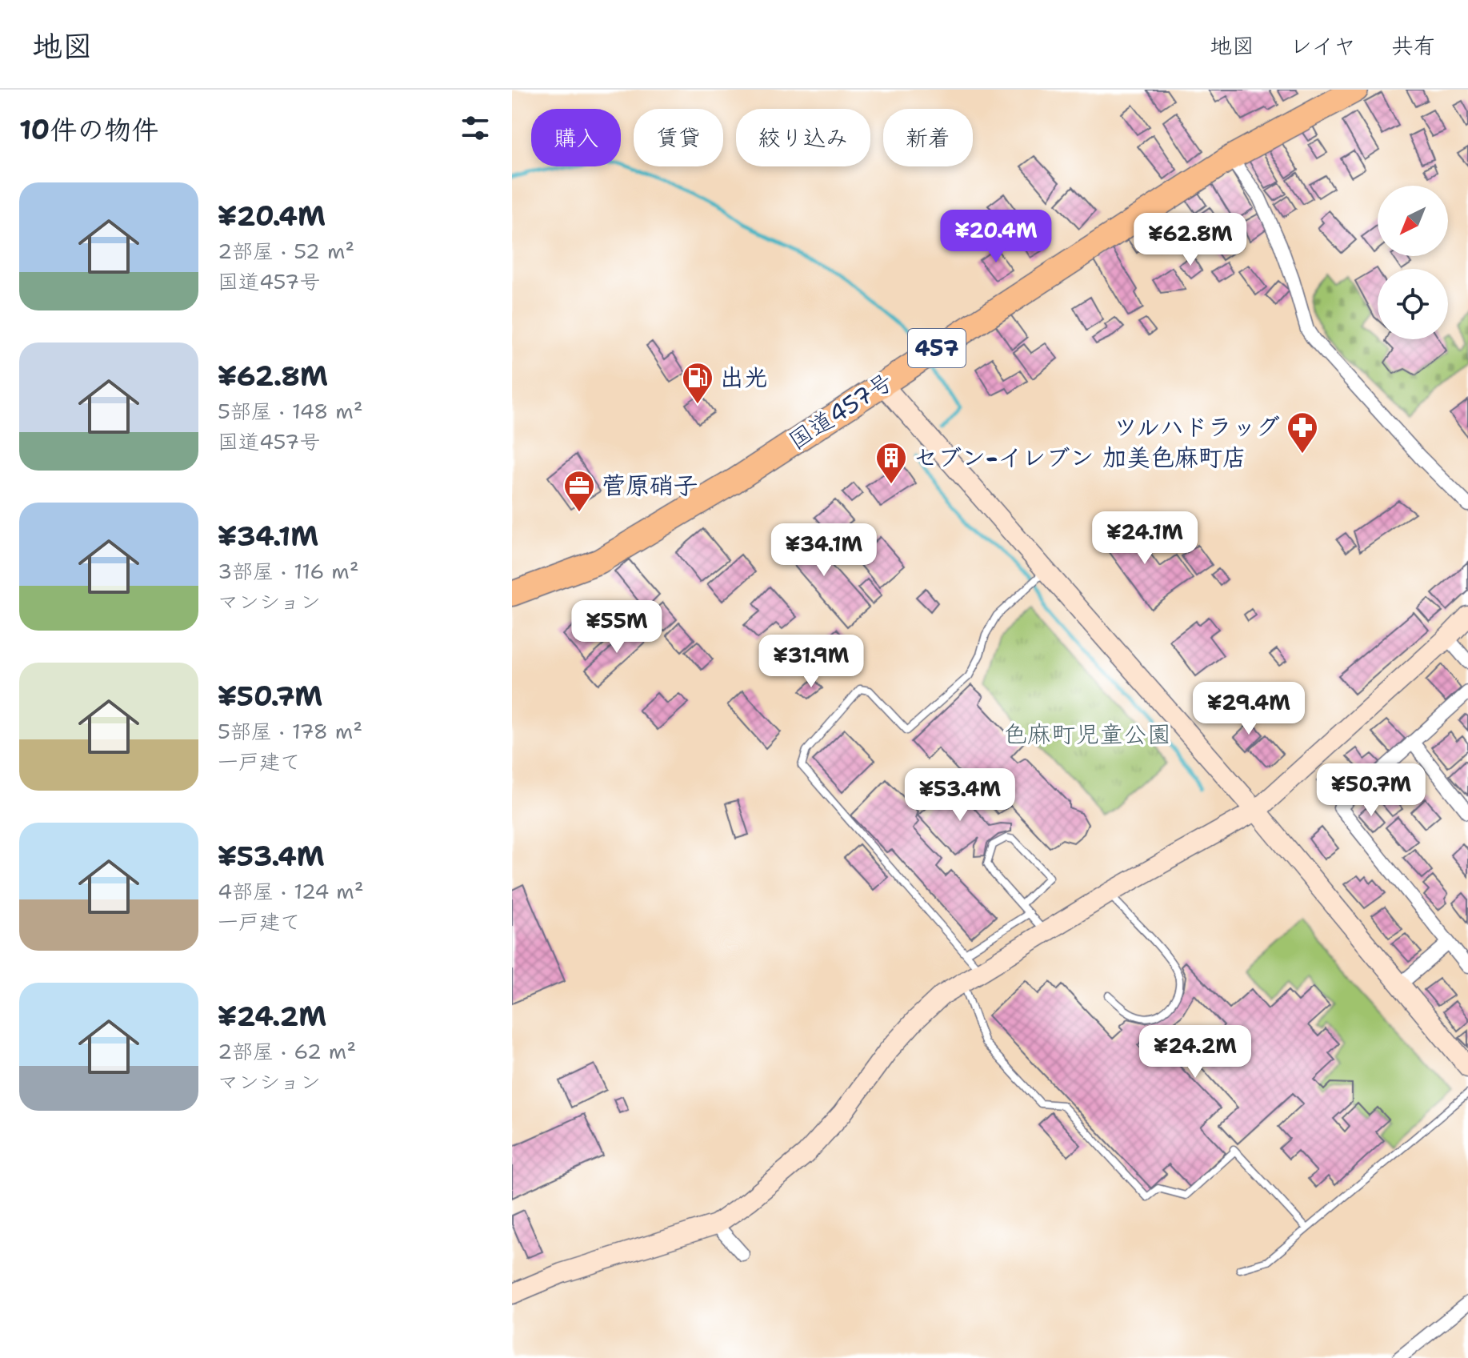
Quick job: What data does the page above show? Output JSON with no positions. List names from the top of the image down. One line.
{"streets":{"highway":["457","国道457号"]},"parks":["色麻町児童公園"],"places":{"fuel station":["出光"],"pharmacy":["ツルハドラッグ"],"building":["セブン-イレブン 加美色麻町店"],"office":["菅原硝子"]},"north":"bottom left","page":{"header":"地図","nav":["地図","レイヤ","共有"],"heading":"10件の物件","chip":["購入","賃貸","絞り込み","新着"],"list":[{"name":"¥20.4M","note":"2部屋 · 52 m² · 国道457号"},{"name":"¥62.8M","note":"5部屋 · 148 m² · 国道457号"},{"name":"¥34.1M","note":"3部屋 · 116 m² · マンション"},{"name":"¥50.7M","note":"5部屋 · 178 m² · 一戸建て"},{"name":"¥53.4M","note":"4部屋 · 124 m² · 一戸建て"},{"name":"¥24.2M","note":"2部屋 · 62 m² · マンション"}],"price":["¥20.4M","¥62.8M","¥24.1M","¥34.1M","¥55M","¥31.9M","¥29.4M","¥50.7M","¥53.4M","¥24.2M"]}}
